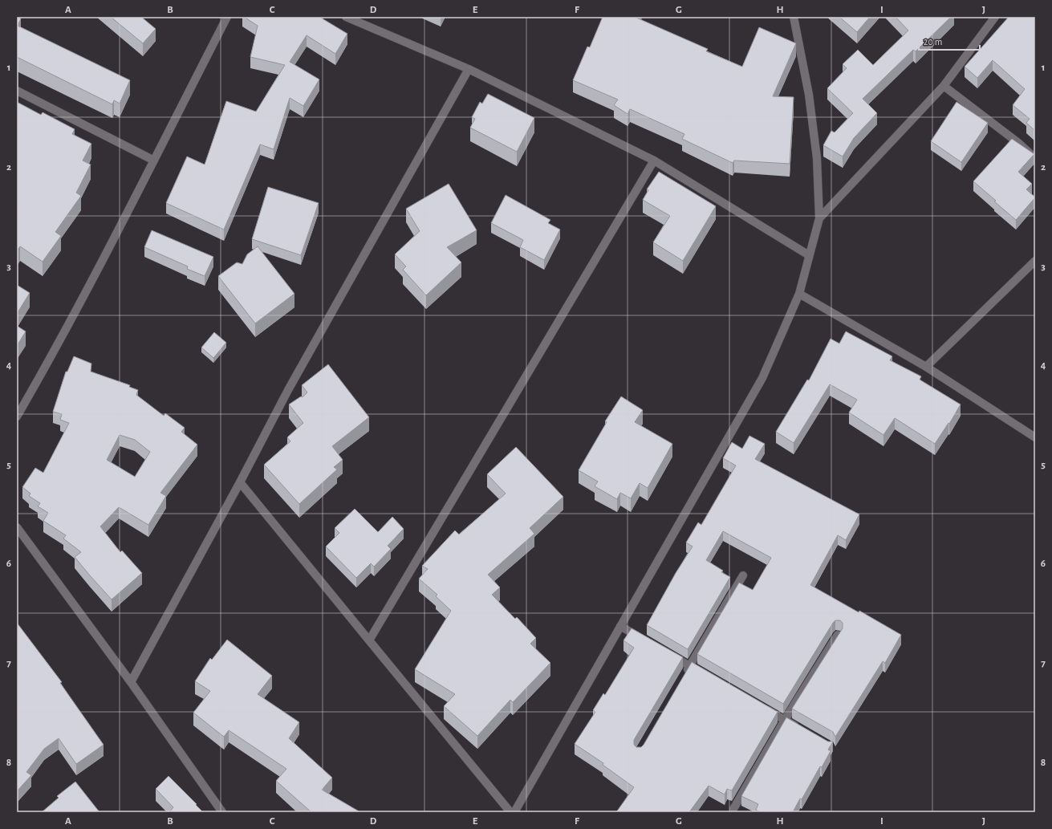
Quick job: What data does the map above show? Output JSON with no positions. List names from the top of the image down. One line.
{"scale_bar":"20 m","grid":{"columns":["A","B","C","D","E","F","G","H","I","J"],"rows":["1","2","3","4","5","6","7","8"]}}
